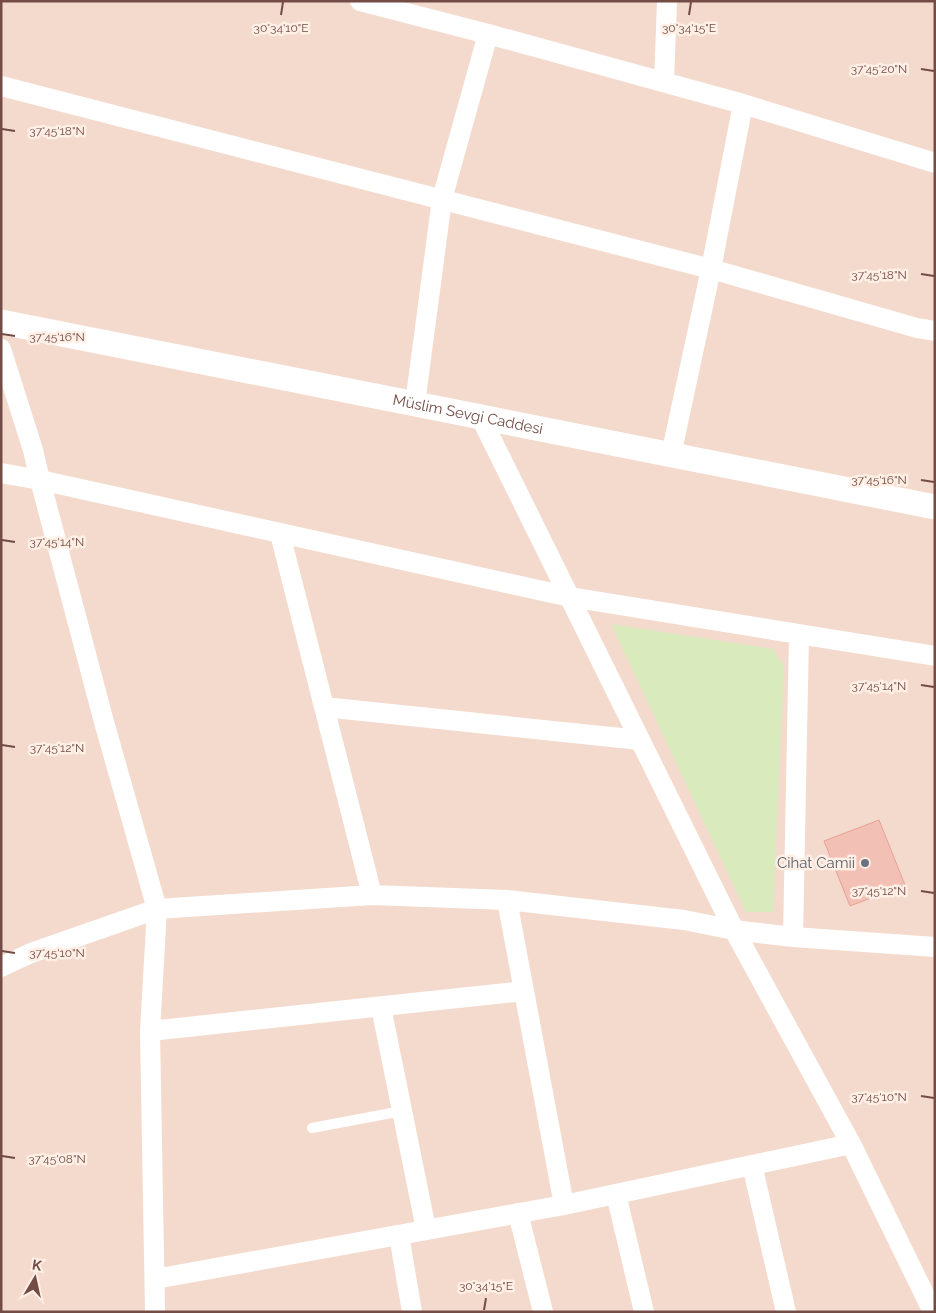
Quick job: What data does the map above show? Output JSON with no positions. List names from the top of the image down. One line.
{"streets":{"street":["Müslim Sevgi Caddesi"]},"places":["Cihat Camii"],"north":"top","coordinates":["30°34'10\"E","30°34'15\"E","37°45'20\"N","37°45'18\"N","37°45'16\"N","37°45'14\"N","37°45'12\"N","37°45'10\"N","37°45'08\"N"]}
